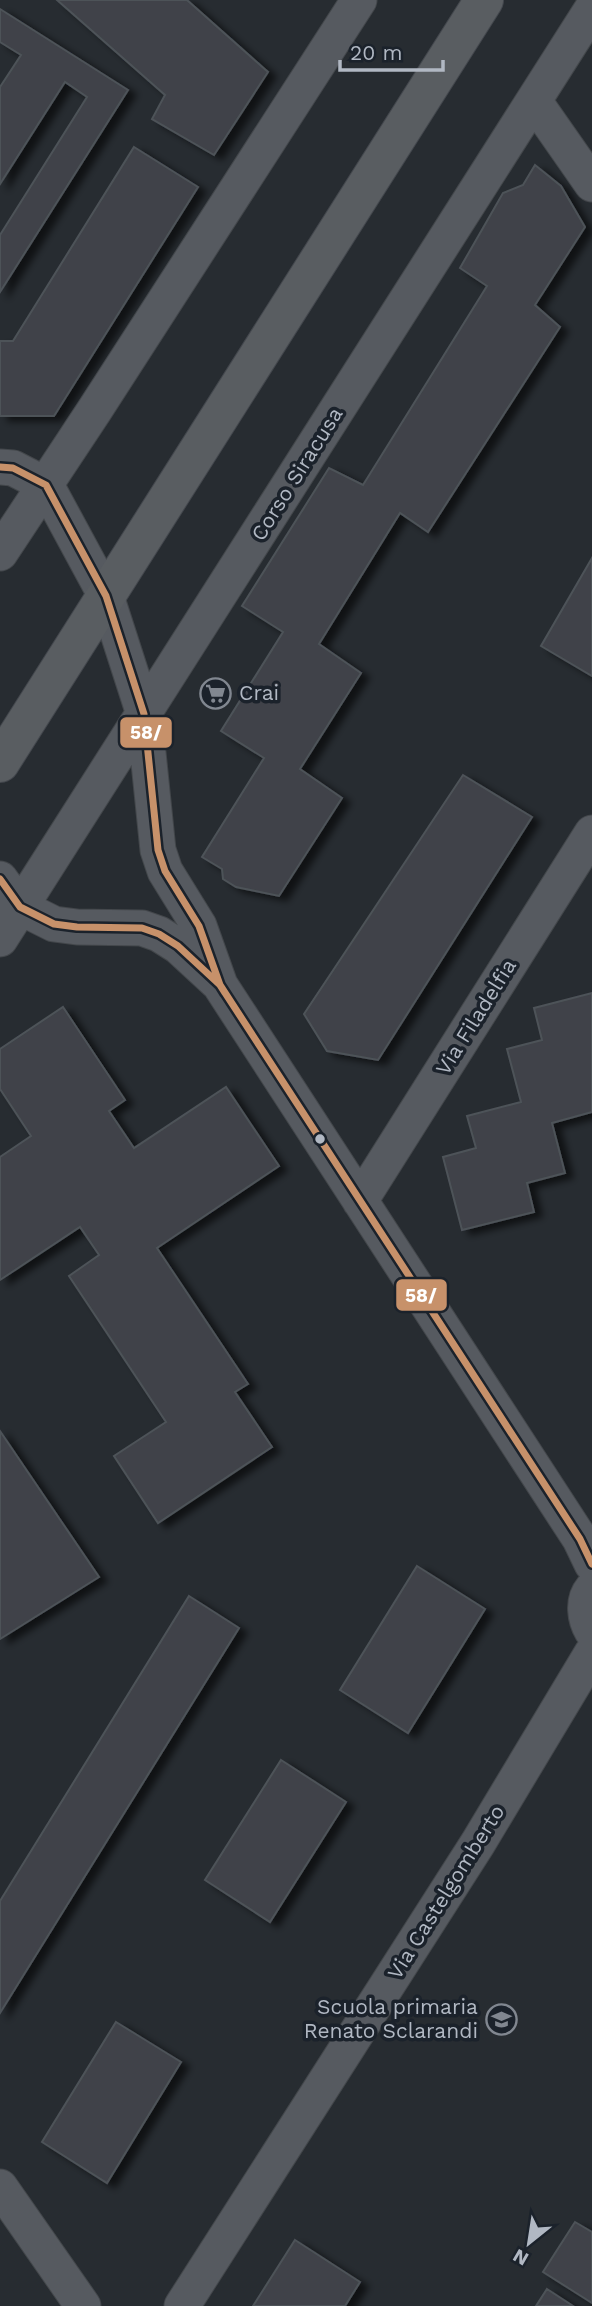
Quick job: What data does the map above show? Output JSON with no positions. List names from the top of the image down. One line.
{"streets":{"street":["Corso Siracusa","Via Filadelfia","Via Castelgomberto"]},"places":{"supermarket":["Crai"],"school or university":["Scuola primaria Renato Sclarandi"]},"lines":["transit line 58/"],"scale_bar":"20 m","north":"bottom left"}
